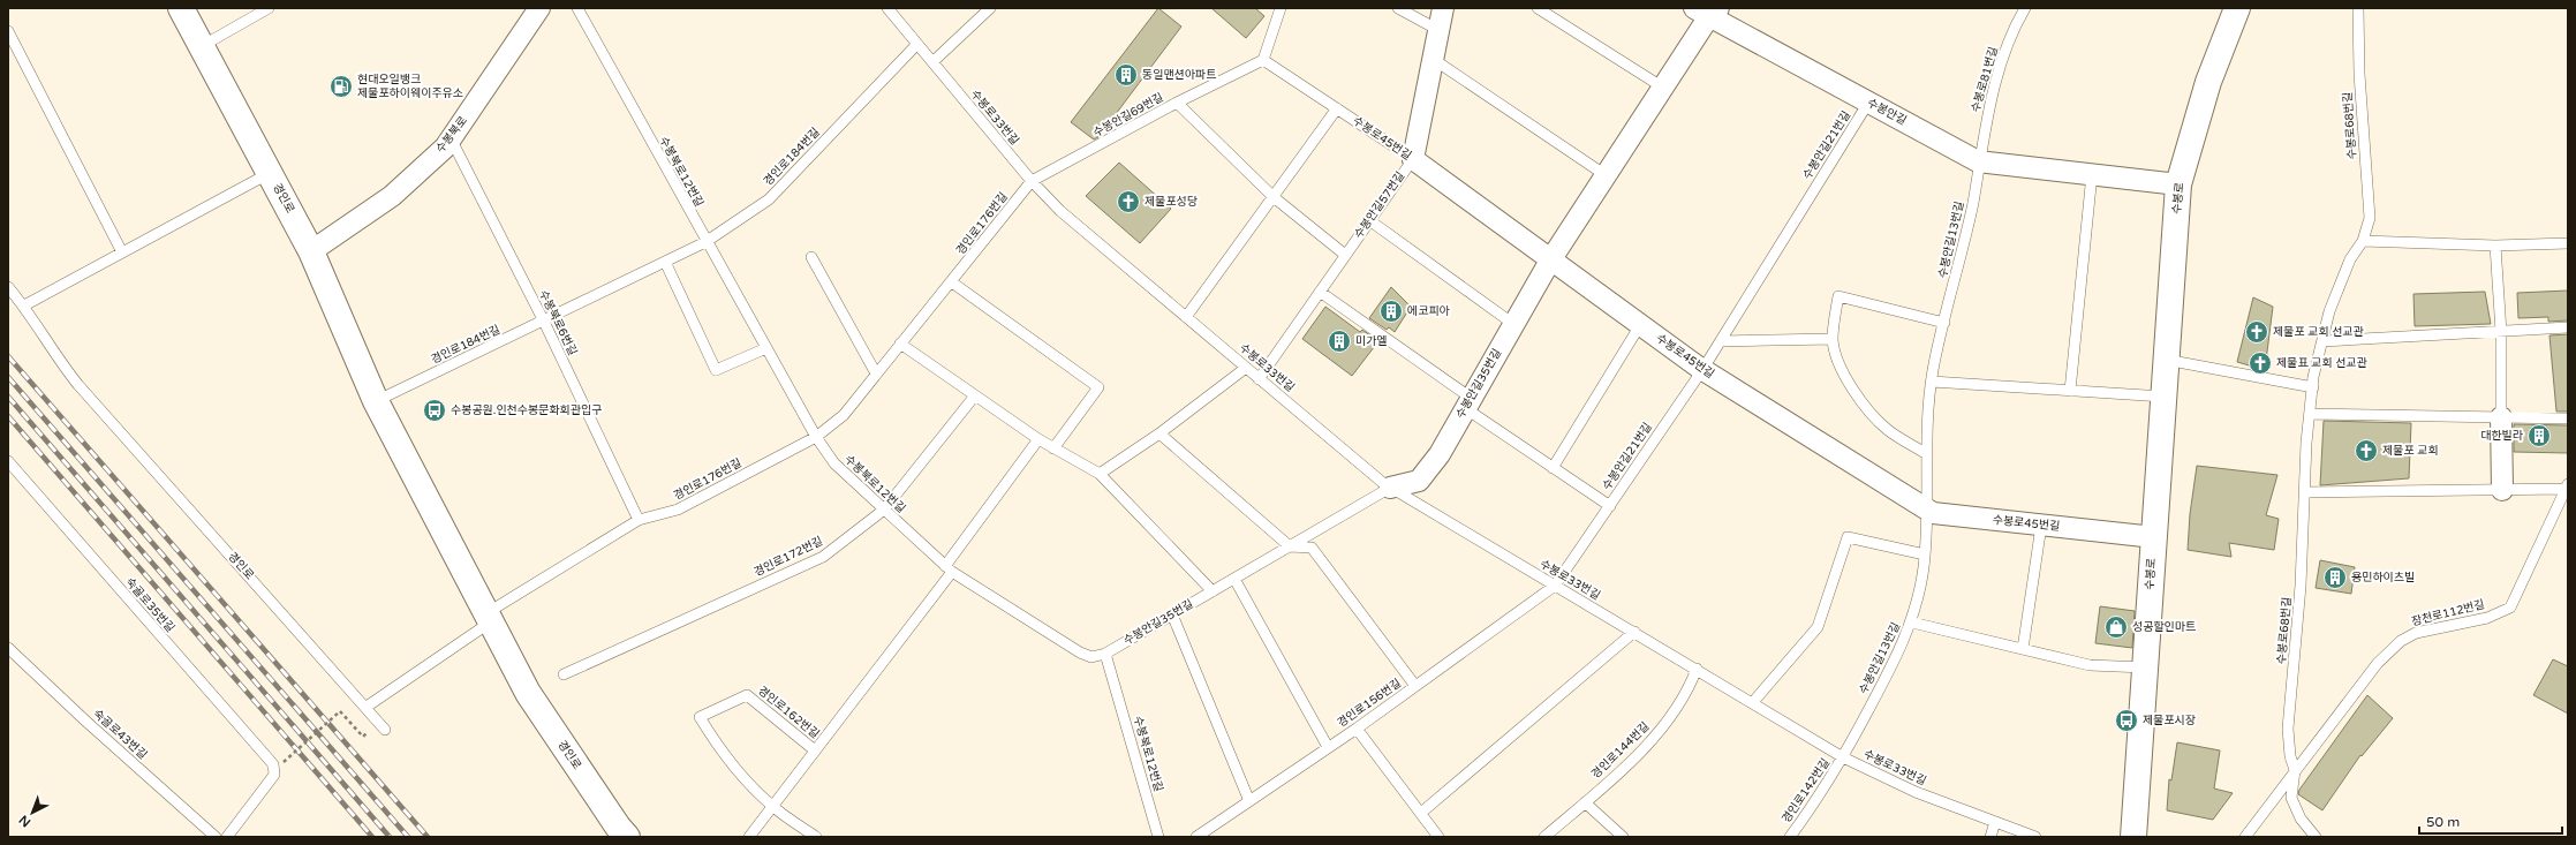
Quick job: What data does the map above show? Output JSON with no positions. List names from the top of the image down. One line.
{"streets":{"main road":["경인로","수봉로"],"street":["수봉안길","수봉북로","수봉로45번길","수봉안길57번길","수봉안길35번길"],"lane":["수봉로81번길","수봉안길69번길","수봉로33번길","수봉로68번길","수봉안길21번길","경인로184번길","수봉북로12번길","경인로176번길","수봉안길13번길","수봉북로6번길","경인로172번길","숙골로35번길","장천로112번길","경인로156번길","경인로162번길","숙골로43번길","경인로144번길","경인로142번길"]},"crossings":[["수봉로81번길","수봉안길"],["수봉로81번길","수봉안길13번길"],["수봉안길","수봉안길21번길"],["수봉안길","수봉로"],["수봉안길","수봉안길13번길"],["수봉안길","수봉안길35번길"],["수봉안길69번길","수봉로33번길"],["수봉안길69번길","수봉로45번길"],["수봉안길69번길","경인로176번길"],["수봉로33번길","수봉안길21번길"],["수봉로33번길","경인로184번길"],["수봉로33번길","수봉안길57번길"],["수봉로33번길","경인로176번길"],["수봉로33번길","수봉안길13번길"],["수봉로33번길","수봉안길35번길"],["수봉로33번길","경인로156번길"],["수봉로33번길","경인로144번길"],["수봉로33번길","경인로142번길"],["수봉로68번길","장천로112번길"],["수봉북로","경인로"],["수봉북로","수봉북로6번길"],["수봉로45번길","수봉안길21번길"],["수봉로45번길","수봉로"],["수봉로45번길","수봉안길57번길"],["수봉로45번길","수봉안길13번길"],["수봉로45번길","수봉안길35번길"],["수봉안길21번길","경인로156번길"],["경인로184번길","수봉북로12번길"],["경인로184번길","경인로"],["경인로184번길","수봉북로6번길"],["수봉북로12번길","경인로176번길"],["수봉북로12번길","수봉안길35번길"],["수봉북로12번길","경인로172번길"],["수봉북로12번길","경인로162번길"],["경인로","경인로176번길"],["경인로176번길","수봉북로6번길"],["수봉안길13번길","경인로142번길"]],"places":{"building":["동일맨션아파트","에코피아","미가엘","대한빌라","용민하이츠빌"],"fuel station":["현대오일뱅크 제물포하이웨이주유소"],"church":["제물포성당","제물포 교회 선교관","제물표 교회 선교관","제물포 교회"],"bus stop":["수봉공원.인천수봉문화회관입구","제물포시장"],"shop":["성공할인마트"]},"scale_bar":"50 m","north":"bottom left"}
